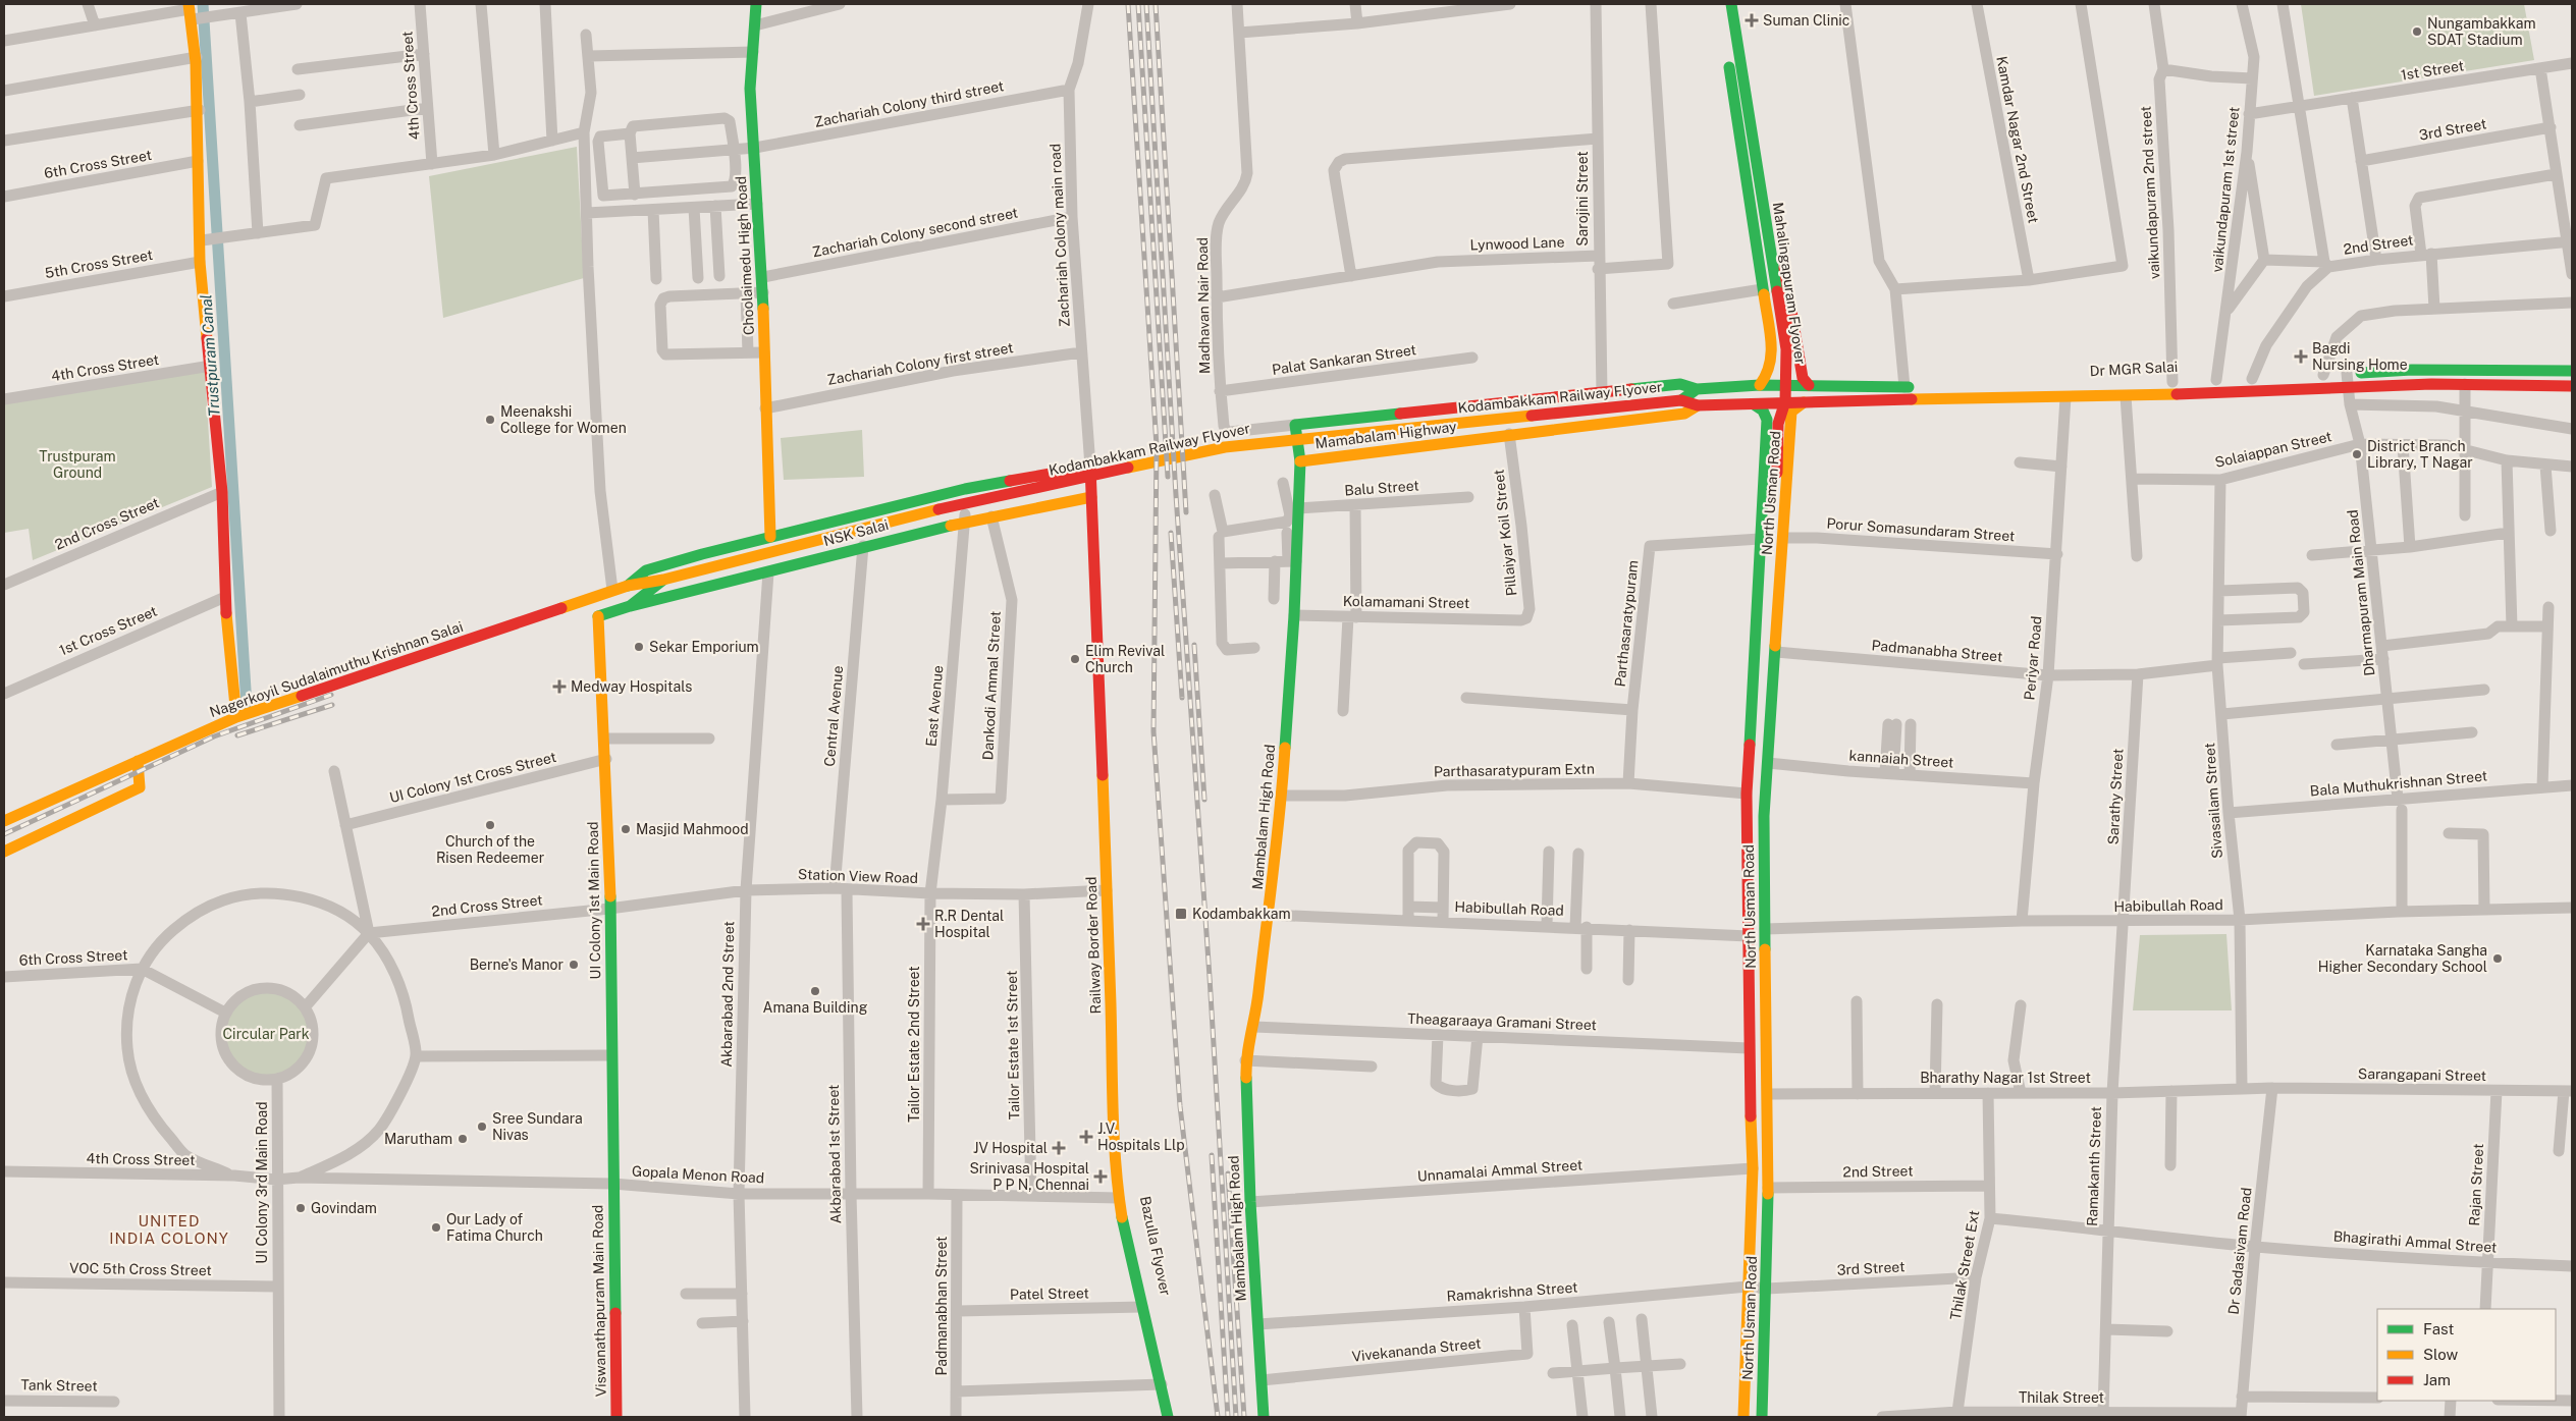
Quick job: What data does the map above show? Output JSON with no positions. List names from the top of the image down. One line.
{"streets":{"main road":["Choolaimedu High Road","Mahalingapuram Flyover","Dr MGR Salai","Kodambakkam Railway Flyover","Mamabalam Highway","North Usman Road","NSK Salai","Nagerkoyil Sudalaimuthu Krishnan Salai","Mambalam High Road","UI Colony 1st Main Road","Railway Border Road","Bazulla Flyover","Viswanathapuram Main Road"],"street":["1st Street","4th Cross Street","Zachariah Colony third street","3rd Street","Kamdar Nagar 2nd Street","6th Cross Street","vaikundapuram 1st street","vaikundapuram 2nd street","Sarojini Street","Zachariah Colony second street","Zachariah Colony main road","Lynwood Lane","2nd Street","5th Cross Street","Madhavan Nair Road","Palat Sankaran Street","Zachariah Colony first street","Solaiappan Street","Balu Street","2nd Cross Street","Porur Somasundaram Street","Pillaiyar Koil Street","Dharmapuram Main Road","Kolamamani Street","Parthasaratypuram","1st Cross Street","Padmanabha Street","Periyar Road","Dankodi Ammal Street","East Avenue","Central Avenue","kannaiah Street","Parthasaratypuram Extn","UI Colony 1st Cross Street","Bala Muthukrishnan Street","Sarathy Street","Sivasailam Street","Station View Road","Habibullah Road","Akbarabad 2nd Street","Theagaraaya Gramani Street","Tailor Estate 2nd Street","Tailor Estate 1st Street","Sarangapani Street","Bharathy Nagar 1st Street","Akbarabad 1st Street","Ramakanth Street","Unnamalai Ammal Street","Gopala Menon Road","UI Colony 3rd Main Road","Rajan Street","Bhagirathi Ammal Street","Dr Sadasivam Road","Thilak Street Ext","VOC 5th Cross Street","Ramakrishna Street","Patel Street","Padmanabhan Street","Vivekananda Street","Tank Street","Thilak Street"]},"crossings":[["1st Street","vaikundapuram 1st street"],["4th Cross Street","Gopala Menon Road"],["4th Cross Street","UI Colony 3rd Main Road"],["Zachariah Colony third street","Zachariah Colony main road"],["Zachariah Colony third street","Choolaimedu High Road"],["3rd Street","North Usman Road"],["3rd Street","Thilak Street Ext"],["3rd Street","Ramakrishna Street"],["6th Cross Street","UI Colony 3rd Main Road"],["vaikundapuram 2nd street","Dr MGR Salai"],["Sarojini Street","Lynwood Lane"],["Sarojini Street","Mamabalam Highway"],["Zachariah Colony second street","Zachariah Colony main road"],["Zachariah Colony second street","Choolaimedu High Road"],["Zachariah Colony main road","Zachariah Colony first street"],["Zachariah Colony main road","Railway Border Road"],["Lynwood Lane","Madhavan Nair Road"],["2nd Street","North Usman Road"],["2nd Street","Thilak Street Ext"],["Choolaimedu High Road","Zachariah Colony first street"],["Madhavan Nair Road","Palat Sankaran Street"],["Madhavan Nair Road","Mamabalam Highway"],["Dr MGR Salai","Kodambakkam Railway Flyover"],["Dr MGR Salai","Mamabalam Highway"],["Dr MGR Salai","North Usman Road"],["Dr MGR Salai","Dharmapuram Main Road"],["Dr MGR Salai","Periyar Road"],["Kodambakkam Railway Flyover","Mamabalam Highway"],["Kodambakkam Railway Flyover","NSK Salai"],["Kodambakkam Railway Flyover","Nagerkoyil Sudalaimuthu Krishnan Salai"],["Mamabalam Highway","Pillaiyar Koil Street"],["Mamabalam Highway","Mambalam High Road"],["Solaiappan Street","Dharmapuram Main Road"],["Solaiappan Street","Sivasailam Street"],["Balu Street","Mambalam High Road"],["North Usman Road","Porur Somasundaram Street"],["North Usman Road","Parthasaratypuram"],["North Usman Road","Padmanabha Street"],["North Usman Road","kannaiah Street"],["North Usman Road","Parthasaratypuram Extn"],["North Usman Road","Habibullah Road"],["North Usman Road","Theagaraaya Gramani Street"],["North Usman Road","Bharathy Nagar 1st Street"],["North Usman Road","Unnamalai Ammal Street"],["North Usman Road","Ramakrishna Street"],["2nd Cross Street","Station View Road"],["2nd Cross Street","UI Colony 1st Main Road"],["Porur Somasundaram Street","Periyar Road"],["NSK Salai","Dankodi Ammal Street"],["NSK Salai","East Avenue"],["NSK Salai","Central Avenue"],["NSK Salai","UI Colony 1st Main Road"],["NSK Salai","Railway Border Road"],["NSK Salai","Akbarabad 2nd Street"],["Pillaiyar Koil Street","Kolamamani Street"],["Dharmapuram Main Road","Bala Muthukrishnan Street"],["Dharmapuram Main Road","Habibullah Road"],["Kolamamani Street","Mambalam High Road"],["Parthasaratypuram","Parthasaratypuram Extn"],["Padmanabha Street","Periyar Road"],["Padmanabha Street","Sarathy Street"],["Padmanabha Street","Sivasailam Street"],["Periyar Road","kannaiah Street"],["Periyar Road","Habibullah Road"],["Dankodi Ammal Street","East Avenue"],["East Avenue","Station View Road"],["East Avenue","Tailor Estate 2nd Street"],["Central Avenue","Station View Road"],["Parthasaratypuram Extn","Mambalam High Road"],["UI Colony 1st Cross Street","UI Colony 1st Main Road"],["Bala Muthukrishnan Street","Sivasailam Street"],["Sarathy Street","Habibullah Road"],["Sarathy Street","Ramakanth Street"],["Sivasailam Street","Habibullah Road"],["Sivasailam Street","Bharathy Nagar 1st Street"],["Mambalam High Road","Habibullah Road"],["Mambalam High Road","Theagaraaya Gramani Street"],["Mambalam High Road","Unnamalai Ammal Street"],["Mambalam High Road","Ramakrishna Street"],["Mambalam High Road","Vivekananda Street"],["Station View Road","UI Colony 1st Main Road"],["Station View Road","Railway Border Road"],["Station View Road","Akbarabad 2nd Street"],["Station View Road","Tailor Estate 2nd Street"],["Station View Road","Tailor Estate 1st Street"],["Station View Road","Akbarabad 1st Street"],["UI Colony 1st Main Road","Gopala Menon Road"],["UI Colony 1st Main Road","Viswanathapuram Main Road"],["Habibullah Road","Ramakanth Street"],["Railway Border Road","Gopala Menon Road"],["Railway Border Road","Bazulla Flyover"],["Railway Border Road","Patel Street"],["Akbarabad 2nd Street","Gopala Menon Road"],["Tailor Estate 2nd Street","Gopala Menon Road"],["Tailor Estate 1st Street","Gopala Menon Road"],["Sarangapani Street","Rajan Street"],["Sarangapani Street","Dr Sadasivam Road"],["Bharathy Nagar 1st Street","Ramakanth Street"],["Bharathy Nagar 1st Street","Thilak Street Ext"],["Akbarabad 1st Street","Gopala Menon Road"],["Ramakanth Street","Bhagirathi Ammal Street"],["Ramakanth Street","Thilak Street"],["Gopala Menon Road","UI Colony 3rd Main Road"],["Gopala Menon Road","Viswanathapuram Main Road"],["Gopala Menon Road","Padmanabhan Street"],["UI Colony 3rd Main Road","VOC 5th Cross Street"],["Rajan Street","Bhagirathi Ammal Street"],["Bhagirathi Ammal Street","Dr Sadasivam Road"],["Bhagirathi Ammal Street","Thilak Street Ext"],["Dr Sadasivam Road","Thilak Street"],["Thilak Street Ext","Thilak Street"],["Ramakrishna Street","Vivekananda Street"],["Patel Street","Padmanabhan Street"]],"districts":["UNITED INDIA COLONY"],"water":["Trustpuram Canal"],"parks":["Trustpuram Ground","Circular Park"],"places":{"health":["Suman Clinic","Bagdi Nursing Home","Medway Hospitals","R.R Dental Hospital","J.V. Hospitals Llp","JV Hospital","Srinivasa Hospital P P N, Chennai"],"other":["Nungambakkam SDAT Stadium","Meenakshi College for Women","District Branch Library, T Nagar","Sekar Emporium","Elim Revival Church","Church of the Risen Redeemer","Masjid Mahmood","Karnataka Sangha Higher Secondary School","Berne's Manor","Amana Building","Sree Sundara Nivas","Marutham","Govindam","Our Lady of Fatima Church"],"transit":["Kodambakkam"]},"legend":["Fast","Slow","Jam"]}
